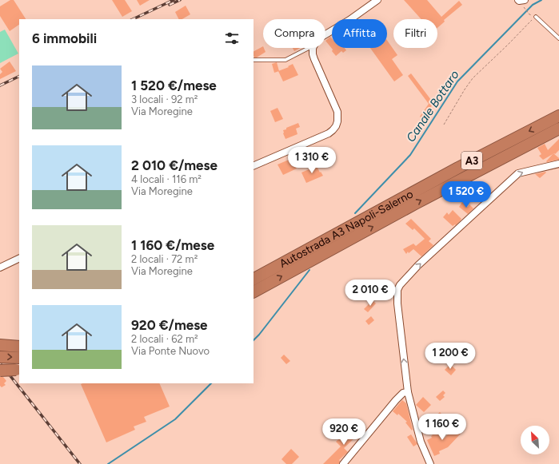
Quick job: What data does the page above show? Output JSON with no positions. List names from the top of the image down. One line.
{"streets":{"highway":["A3","Autostrada A3 Napoli-Salerno"]},"water":["Canale Bottaro"],"north":"top left","page":{"chip":["Compra","Affitta","Filtri"],"heading":"6 immobili","list":[{"name":"1 520 €/mese","note":"3 locali · 92 m² · Via Moregine"},{"name":"2 010 €/mese","note":"4 locali · 116 m² · Via Moregine"},{"name":"1 160 €/mese","note":"2 locali · 72 m² · Via Moregine"},{"name":"920 €/mese","note":"2 locali · 62 m² · Via Ponte Nuovo"}],"price":["1 310 €","1 520 €","2 010 €","1 200 €","1 160 €","920 €"]}}
